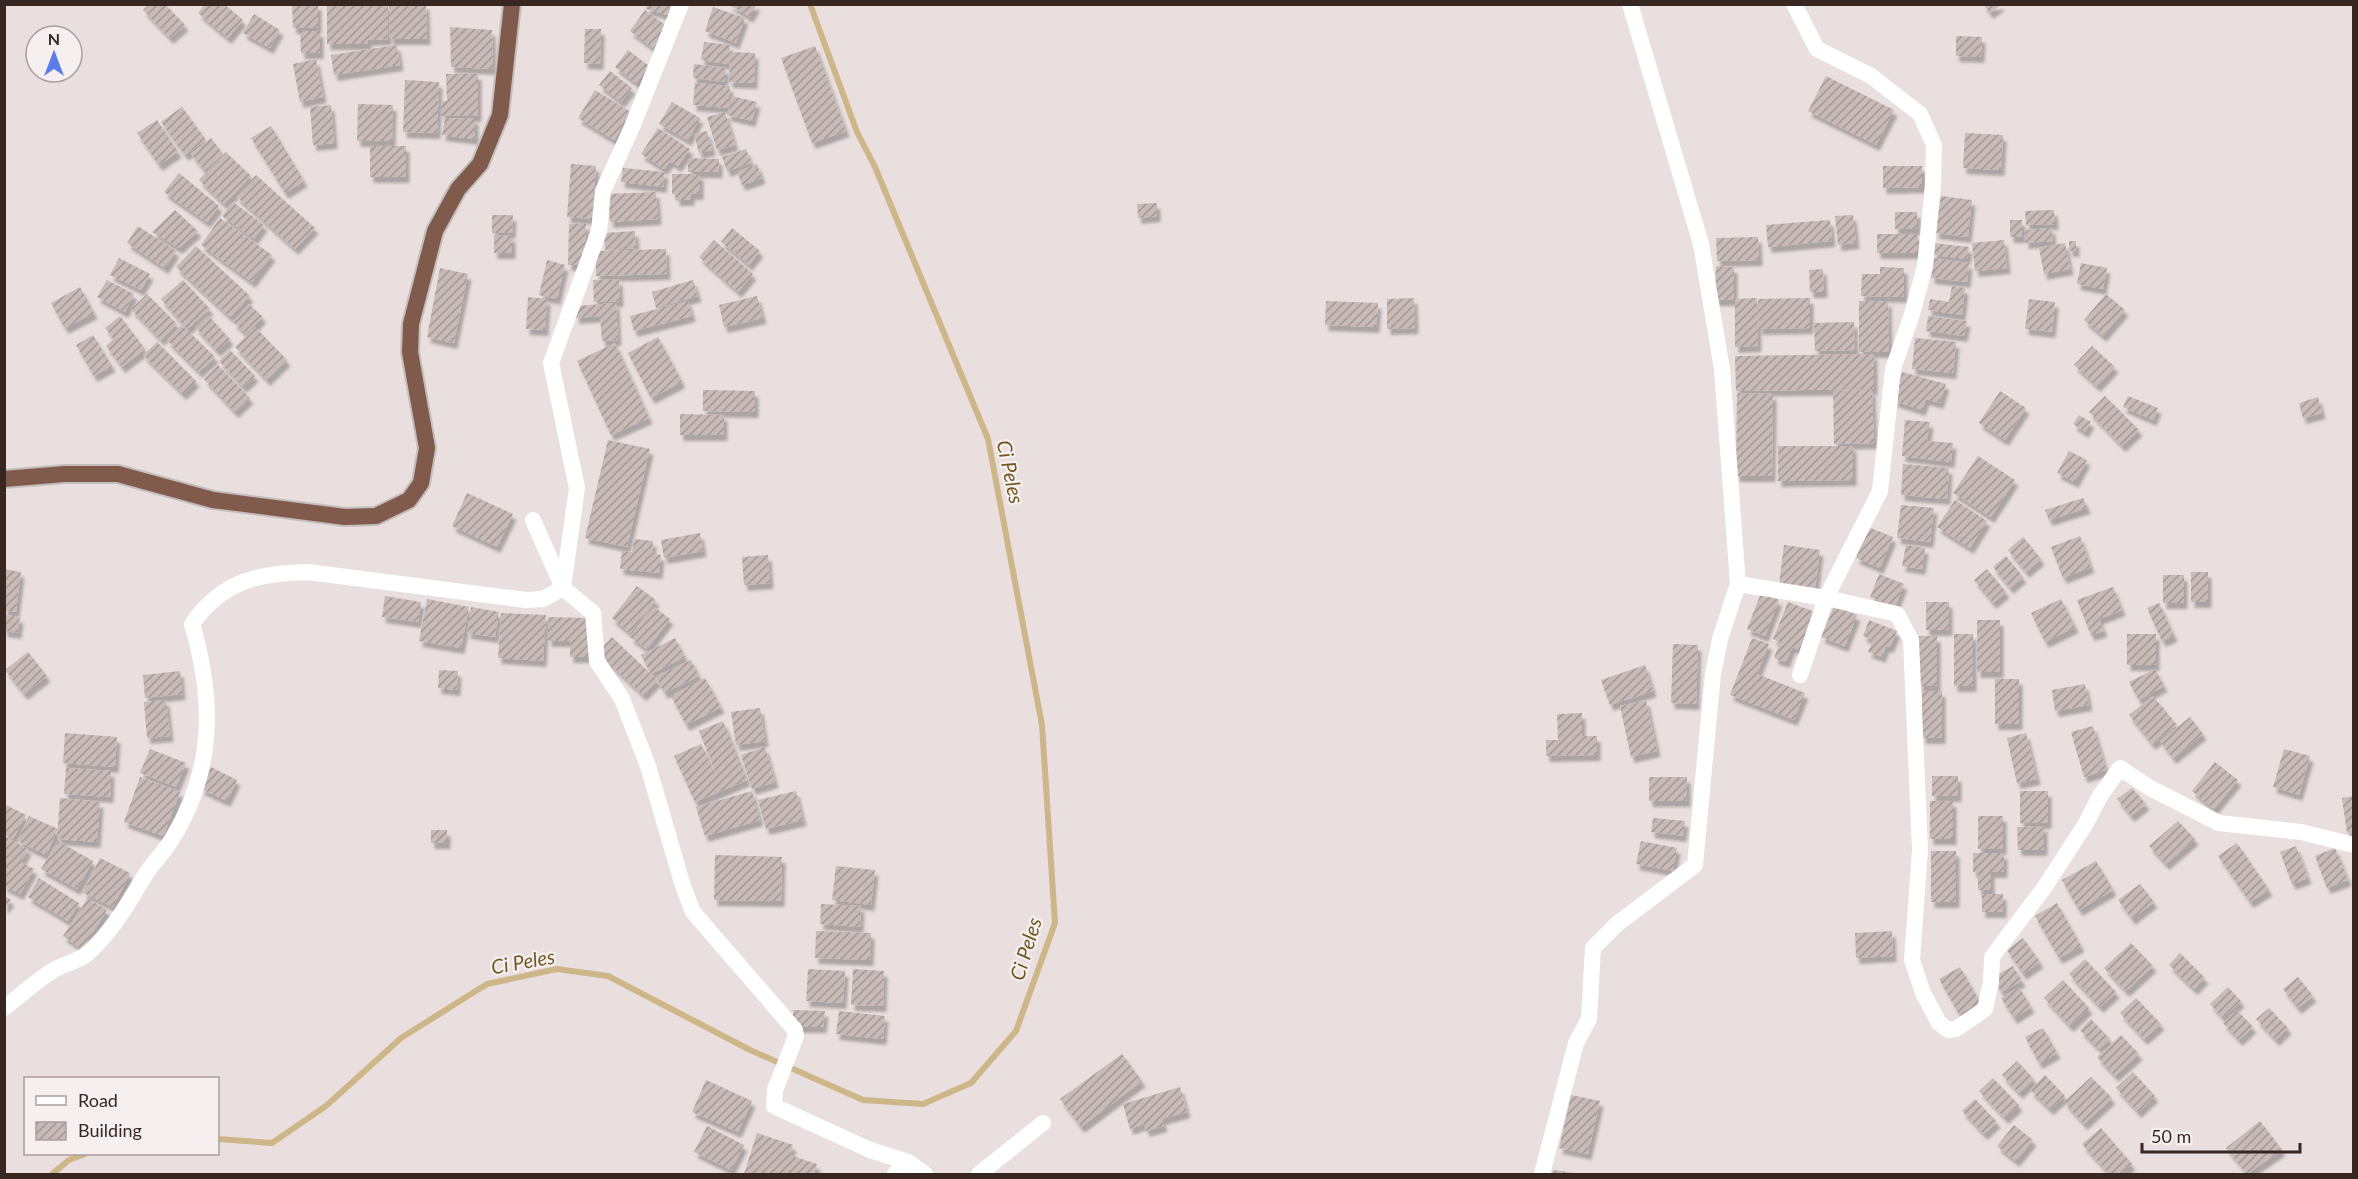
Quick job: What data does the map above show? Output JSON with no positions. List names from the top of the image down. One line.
{"water":["Ci Peles"],"legend":["Road","Building"],"scale_bar":"50 m","north":"top"}
